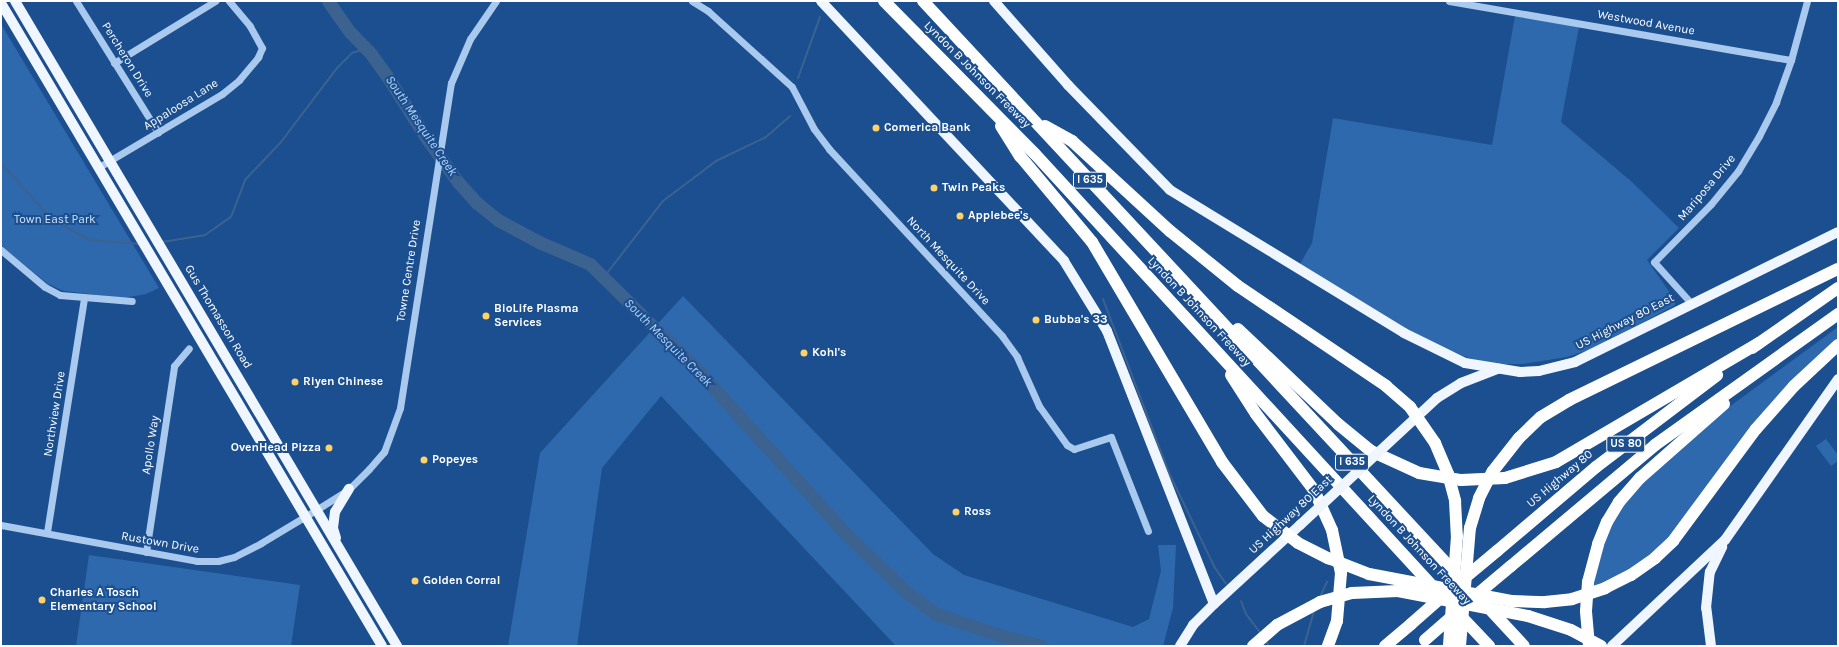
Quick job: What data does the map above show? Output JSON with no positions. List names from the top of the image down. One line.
{"streets":{"highway":["Lyndon B Johnson Freeway","I 635","US 80","US Highway 80"],"main road":["Gus Thomasson Road","US Highway 80 East"],"street":["Westwood Avenue","Percheron Drive","Appaloosa Lane","Mariposa Drive","North Mesquite Drive","Towne Centre Drive","Northview Drive","Apollo Way","Rustown Drive"]},"crossings":[["Westwood Avenue","Mariposa Drive"],["Percheron Drive","Appaloosa Lane"],["Appaloosa Lane","Gus Thomasson Road"],["Mariposa Drive","US Highway 80 East"],["Towne Centre Drive","Gus Thomasson Road"],["Towne Centre Drive","Rustown Drive"],["Northview Drive","Rustown Drive"],["Apollo Way","Rustown Drive"]],"water":["South Mesquite Creek"],"parks":["Town East Park"],"places":["Comerica Bank","Twin Peaks","Applebee's","BioLife Plasma Services","Bubba's 33","Kohl's","Riyen Chinese","OvenHead Pizza","Popeyes","Ross","Golden Corral","Charles A Tosch Elementary School"]}
